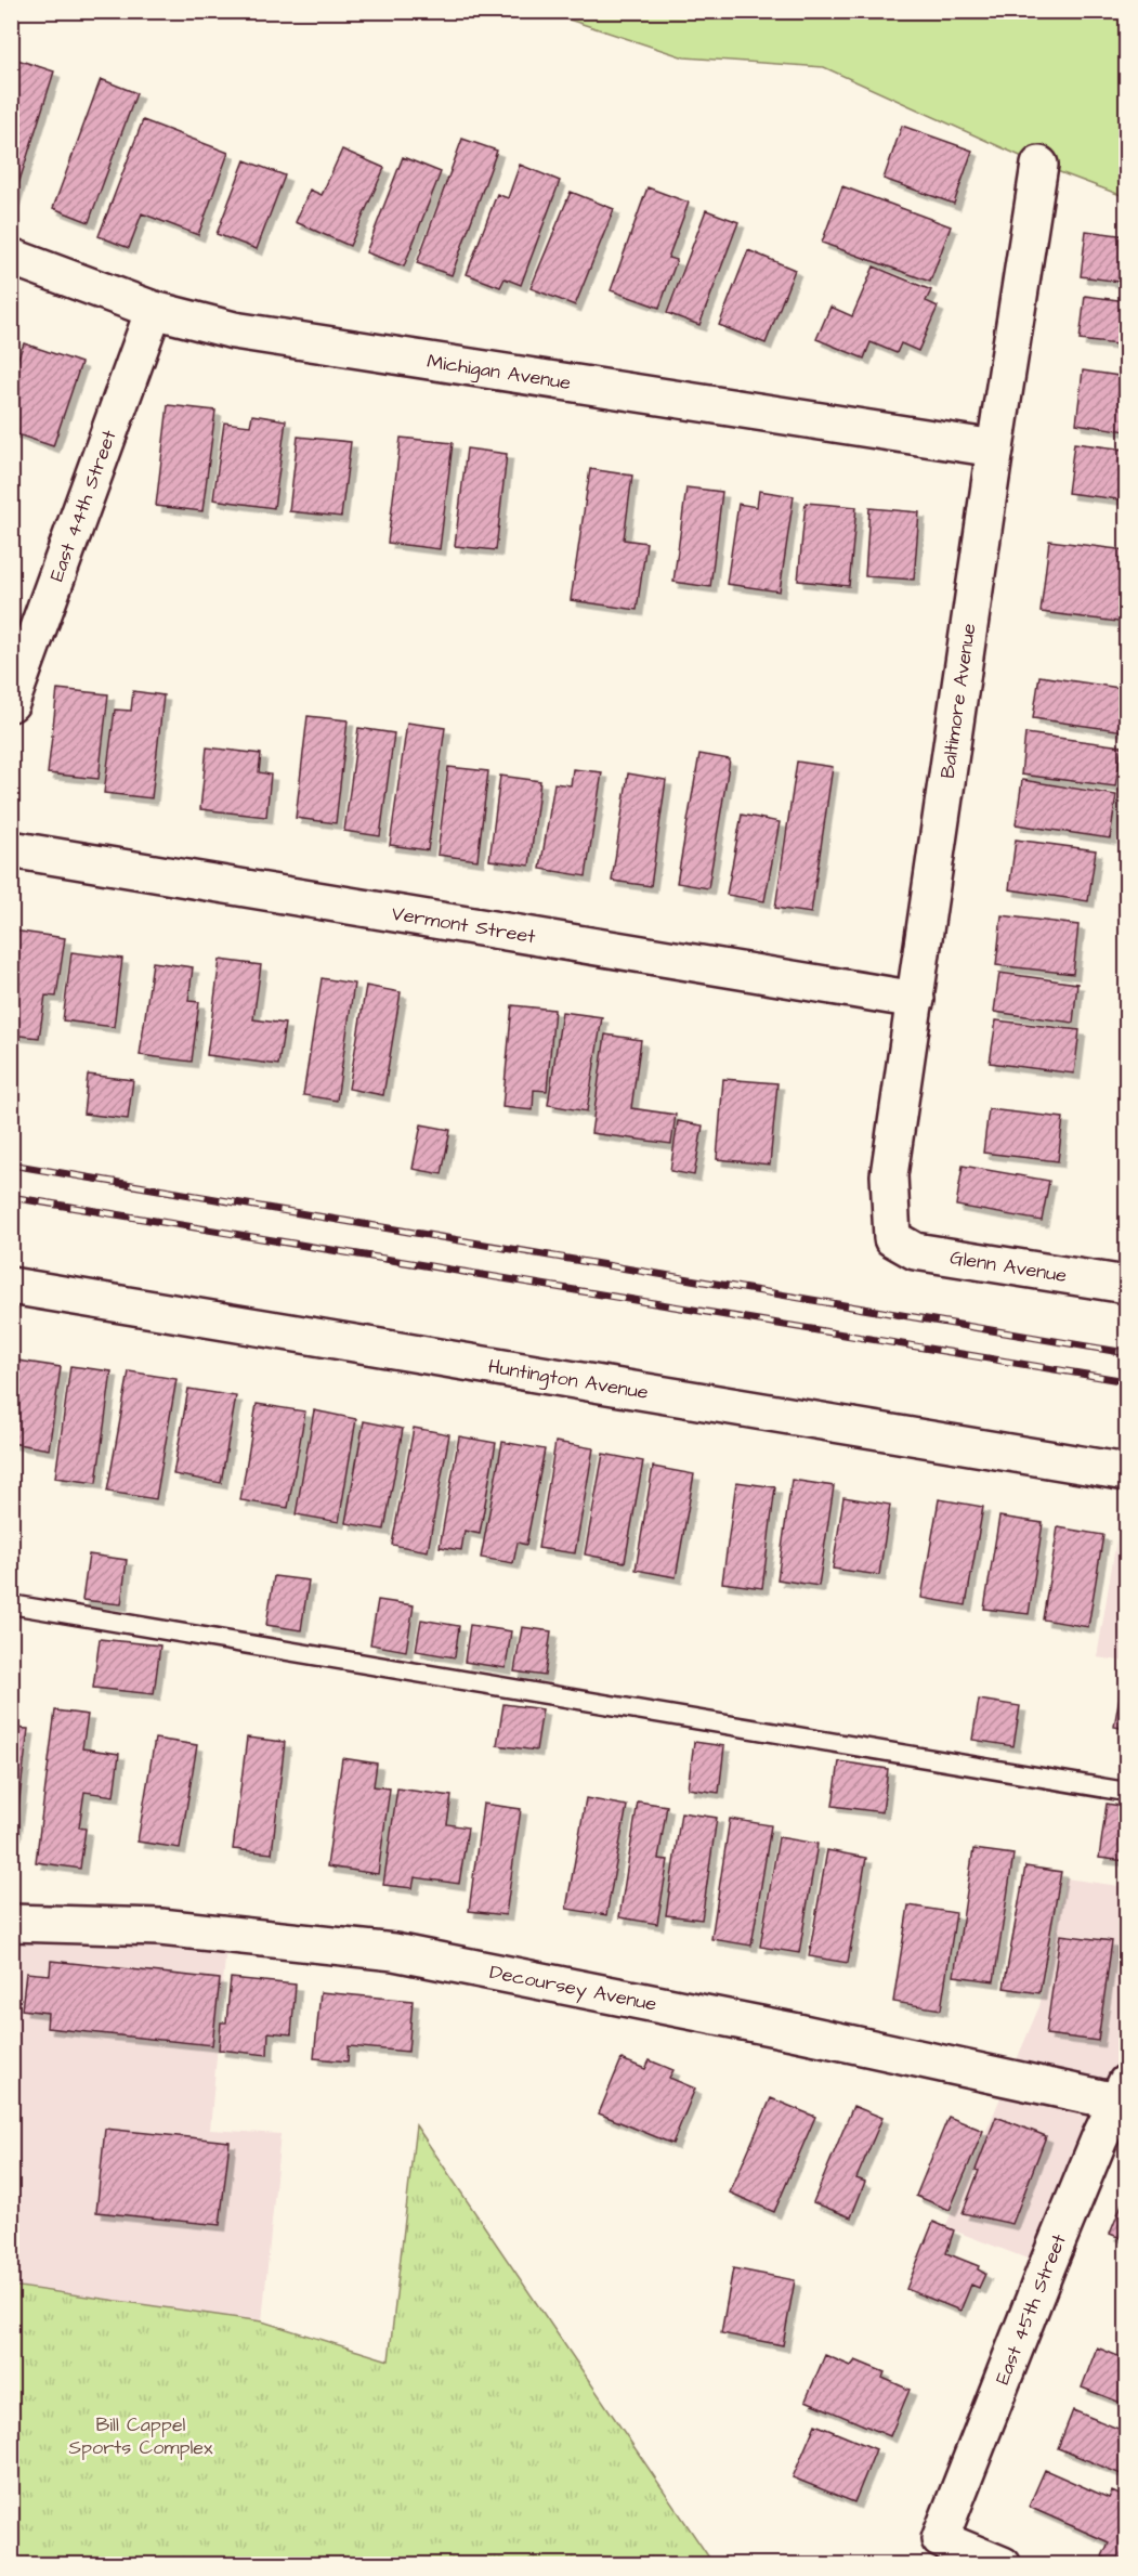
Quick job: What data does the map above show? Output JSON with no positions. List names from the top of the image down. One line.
{"streets":{"street":["Michigan Avenue","East 44th Street","Baltimore Avenue","Vermont Street","Glenn Avenue","Huntington Avenue","Decoursey Avenue","East 45th Street"]},"crossings":[["Michigan Avenue","East 44th Street"],["Michigan Avenue","Baltimore Avenue"],["Baltimore Avenue","Vermont Street"],["Baltimore Avenue","Glenn Avenue"],["Decoursey Avenue","East 45th Street"]],"parks":["Bill Cappel Sports Complex"]}
